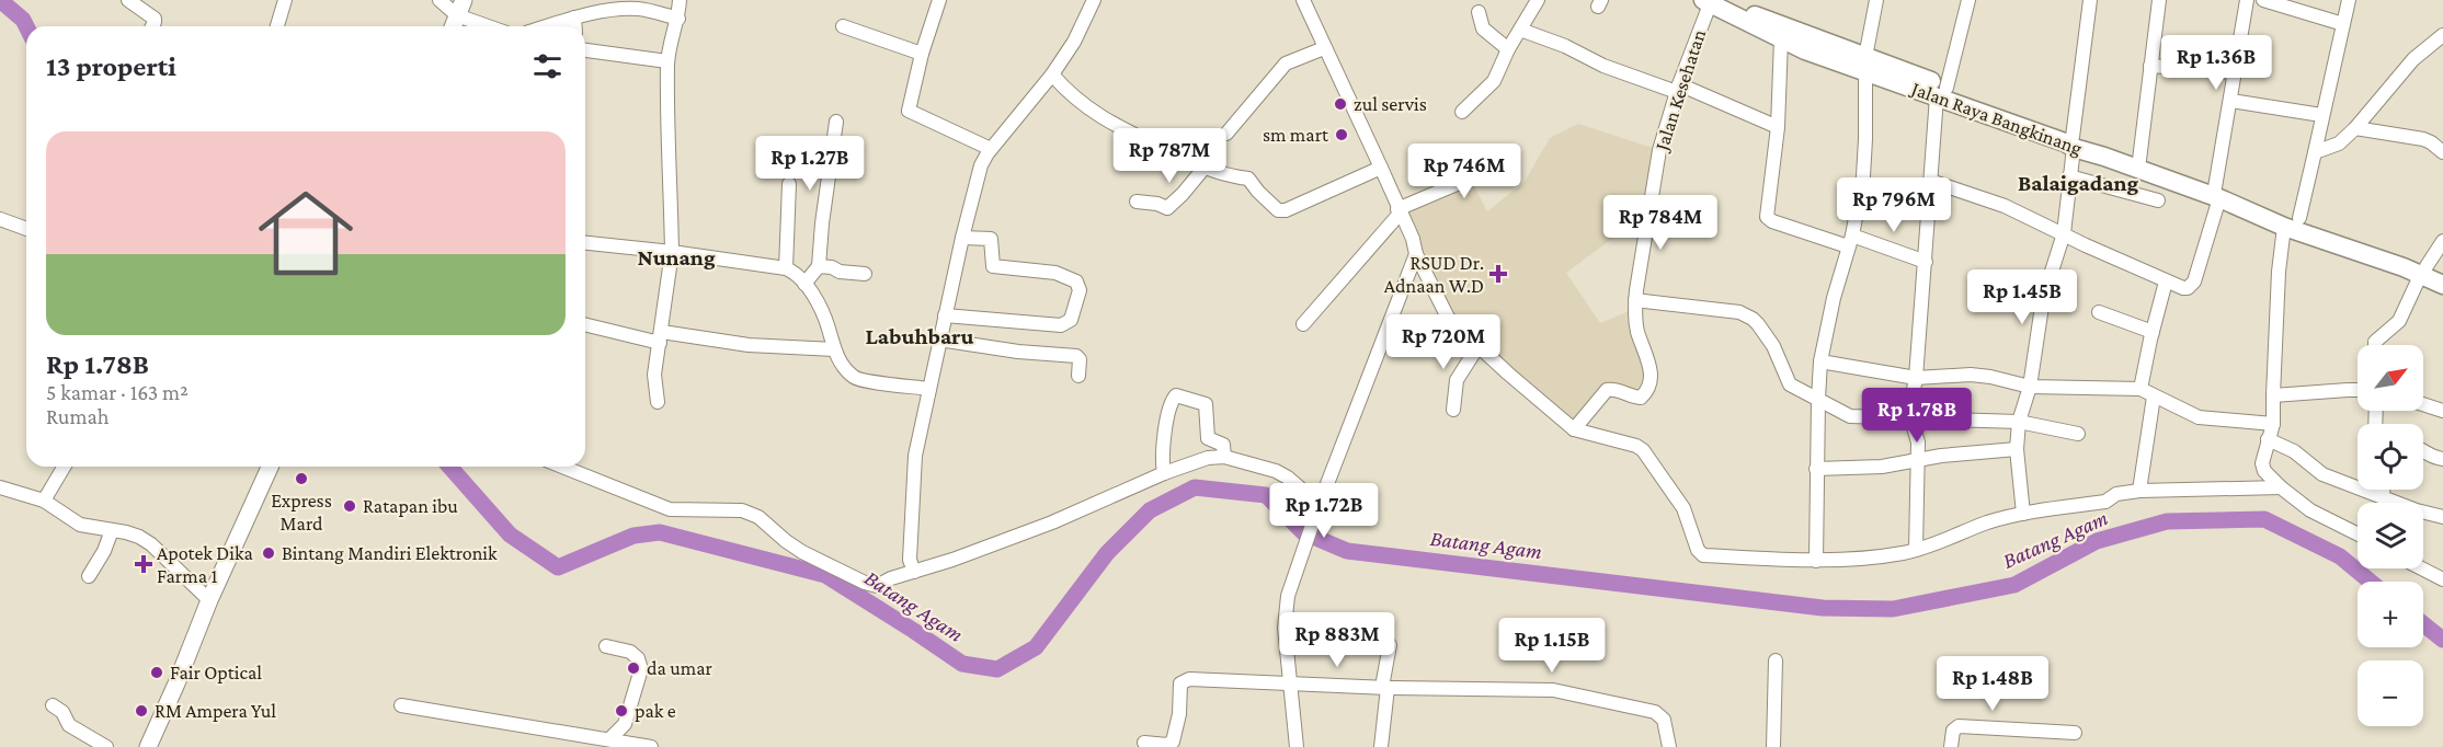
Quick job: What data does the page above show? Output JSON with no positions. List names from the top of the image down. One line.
{"streets":{"highway":["Jalan Raya Bangkinang"],"street":["Jalan Kesehatan"]},"crossings":[["Jalan Kesehatan","Jalan Raya Bangkinang"]],"districts":["Balaigadang","Nunang","Labuhbaru"],"water":["Batang Agam"],"places":{"other":["zul servis","sm mart","Express Mard","Ratapan ibu","Bintang Mandiri Elektronik","da umar","Fair Optical","RM Ampera Yul","pak e"],"health":["RSUD Dr. Adnaan W.D","Apotek Dika Farma 1"]},"north":"top right","page":{"heading":"13 properti","price":["Rp 1.36B","Rp 787M","Rp 1.27B","Rp 746M","Rp 796M","Rp 784M","Rp 1.45B","Rp 720M","Rp 1.78B","Rp 1.72B","Rp 883M","Rp 1.15B","Rp 1.48B"],"list":[{"name":"Rp 1.78B","note":"5 kamar · 163 m² · Rumah"}],"map_buttons":["+","−"]}}
